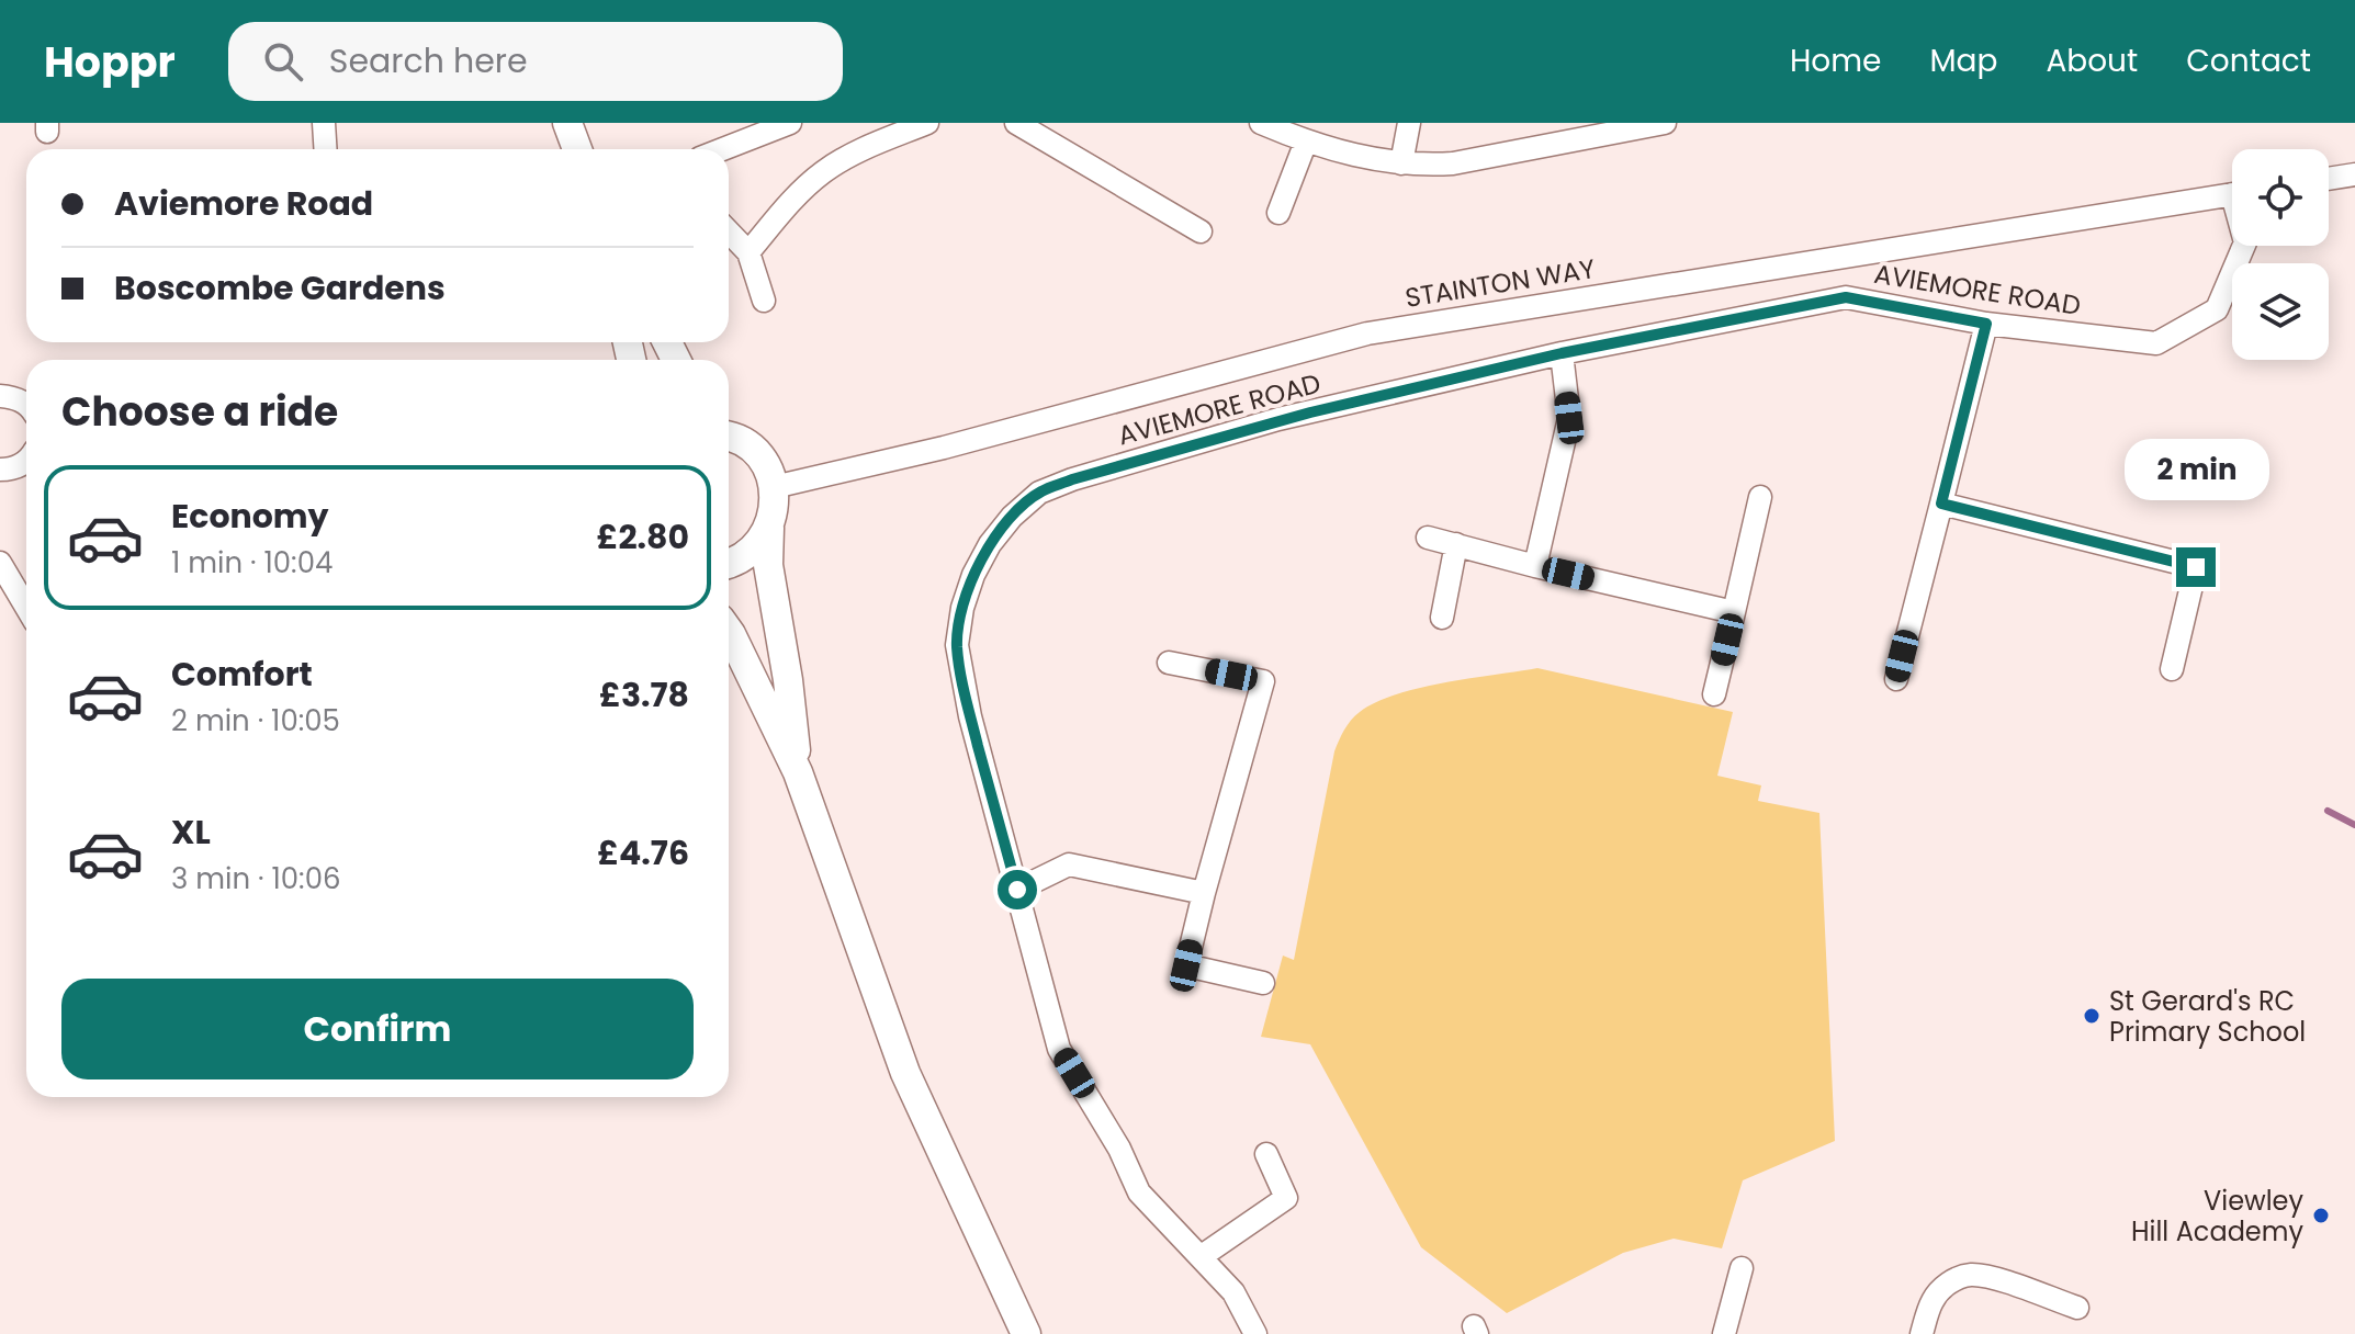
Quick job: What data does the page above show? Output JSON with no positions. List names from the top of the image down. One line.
{"streets":{"street":["STAINTON WAY","AVIEMORE ROAD"]},"places":["St Gerard's RC Primary School","Viewley Hill Academy"],"page":{"header":"Hoppr","search":"Search here","nav":["Home","Map","About","Contact"],"banner":["Aviemore Road","Boscombe Gardens"],"heading":"Choose a ride","bubble":"2 min","list":[{"name":"Economy","note":"1 min · 10:04","value":"£2.80"},{"name":"Comfort","note":"2 min · 10:05","value":"£3.78"},{"name":"XL","note":"3 min · 10:06","value":"£4.76"}],"buttons":"Confirm"}}
